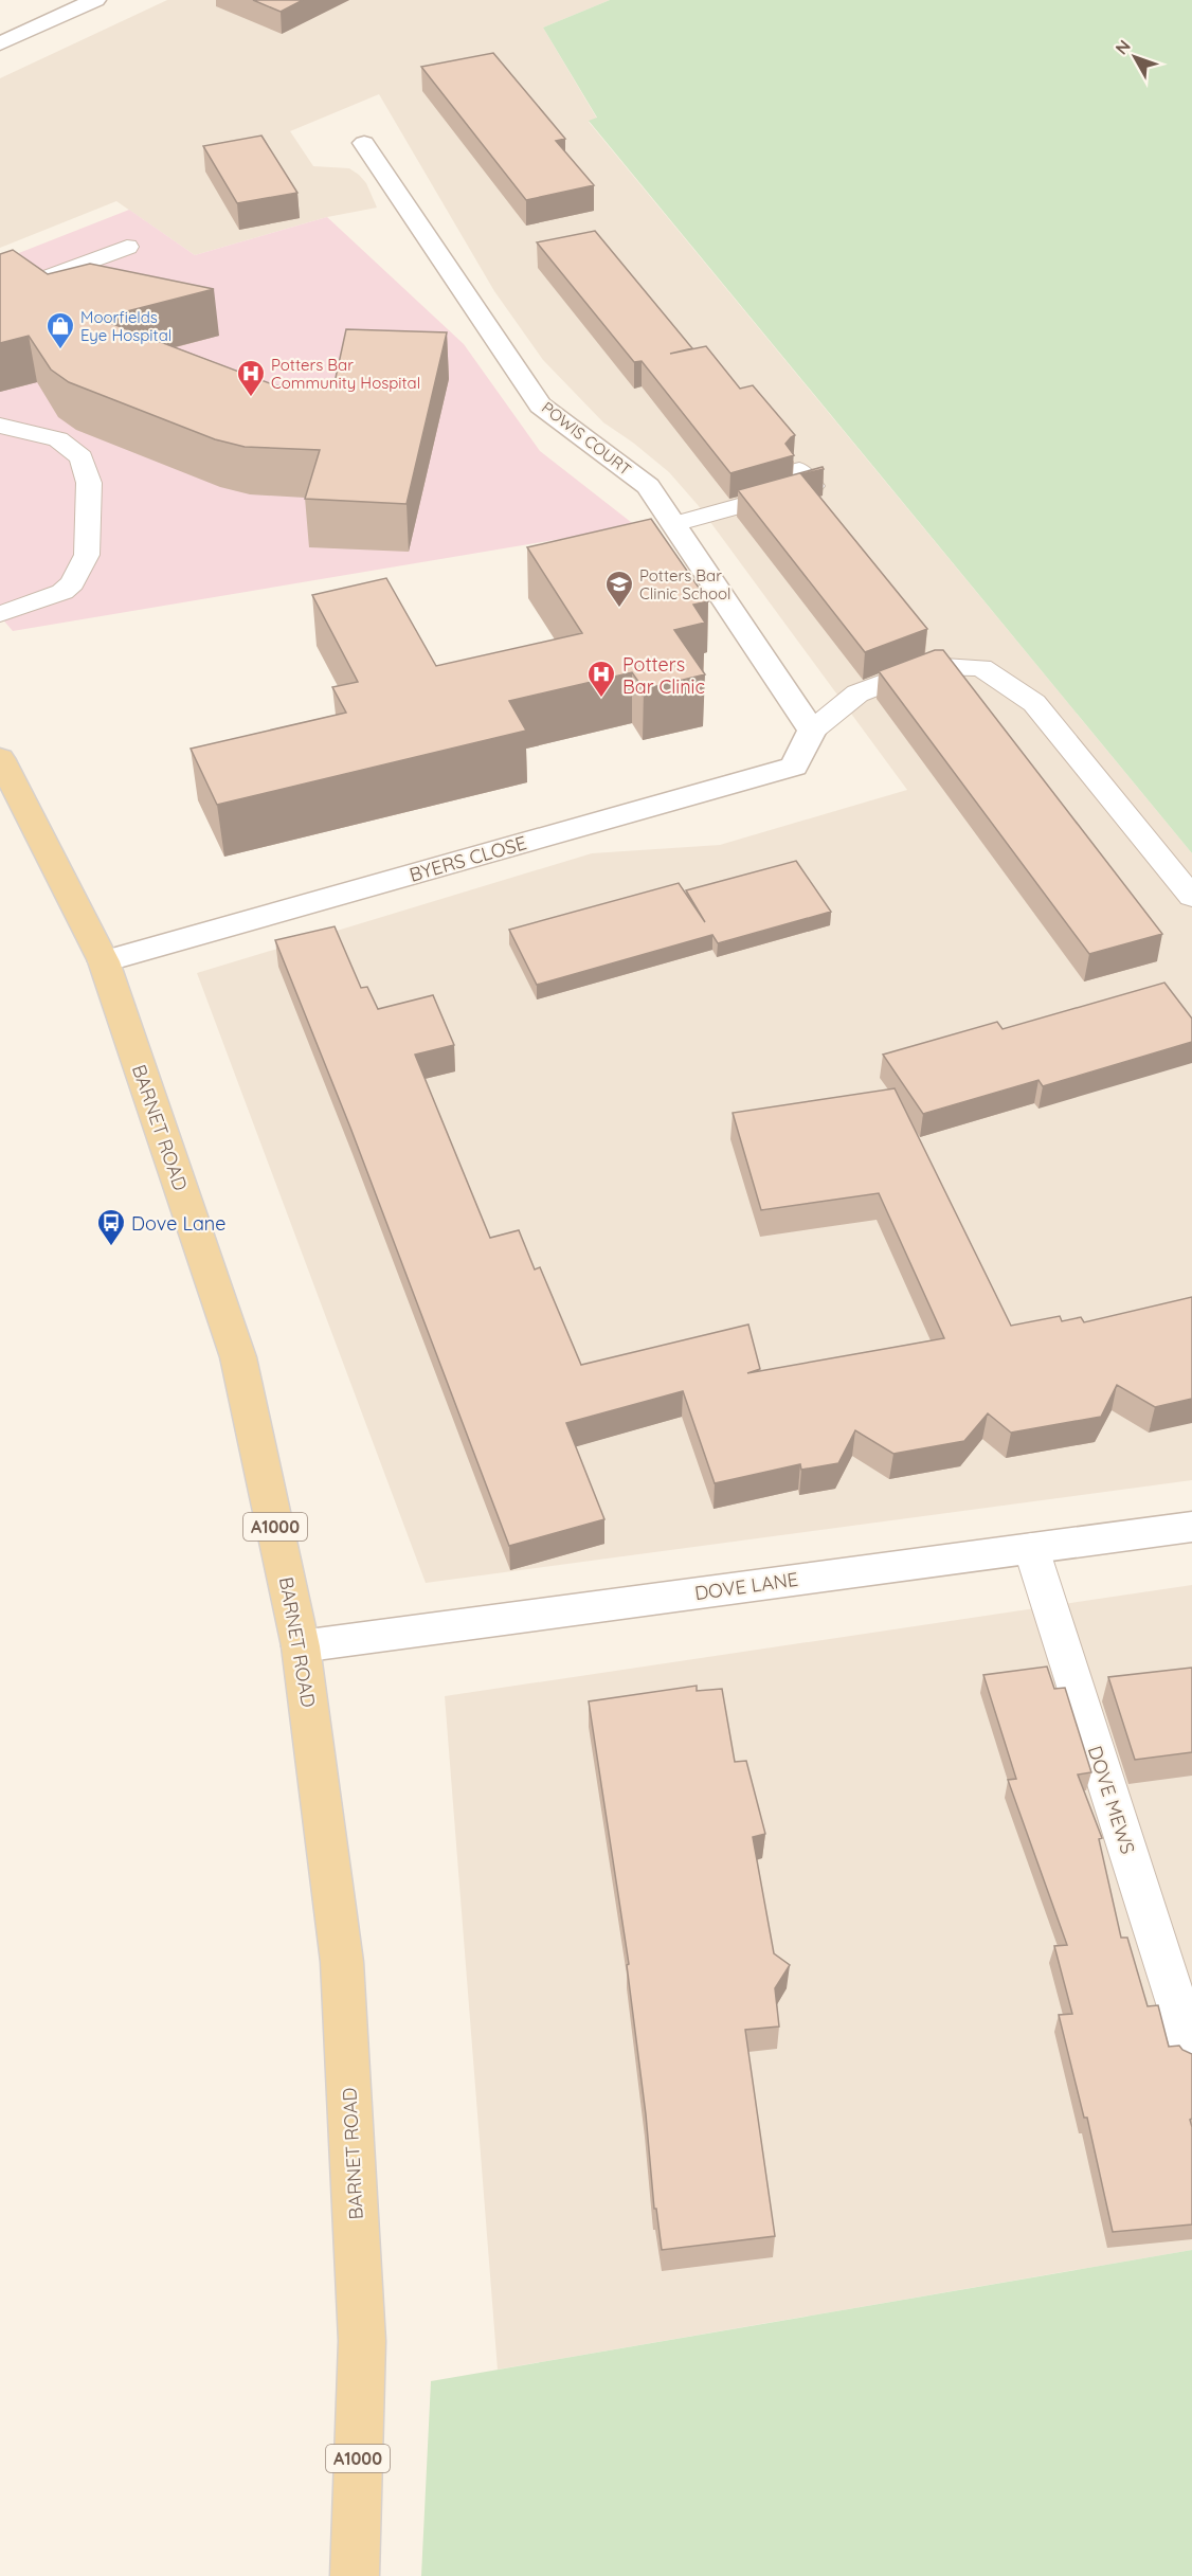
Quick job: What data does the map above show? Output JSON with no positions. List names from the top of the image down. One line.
{"streets":{"main road":["BARNET ROAD","A1000"],"street":["POWIS COURT","BYERS CLOSE","DOVE LANE"],"lane":["DOVE MEWS"]},"crossings":[["POWIS COURT","BYERS CLOSE"],["BYERS CLOSE","BARNET ROAD"],["BARNET ROAD","DOVE LANE"],["DOVE LANE","DOVE MEWS"]],"places":{"shop":["Moorfields Eye Hospital"],"hospital":["Potters Bar Community Hospital","Potters Bar Clinic"],"school or university":["Potters Bar Clinic School"],"bus stop":["Dove Lane"]},"north":"top left"}
